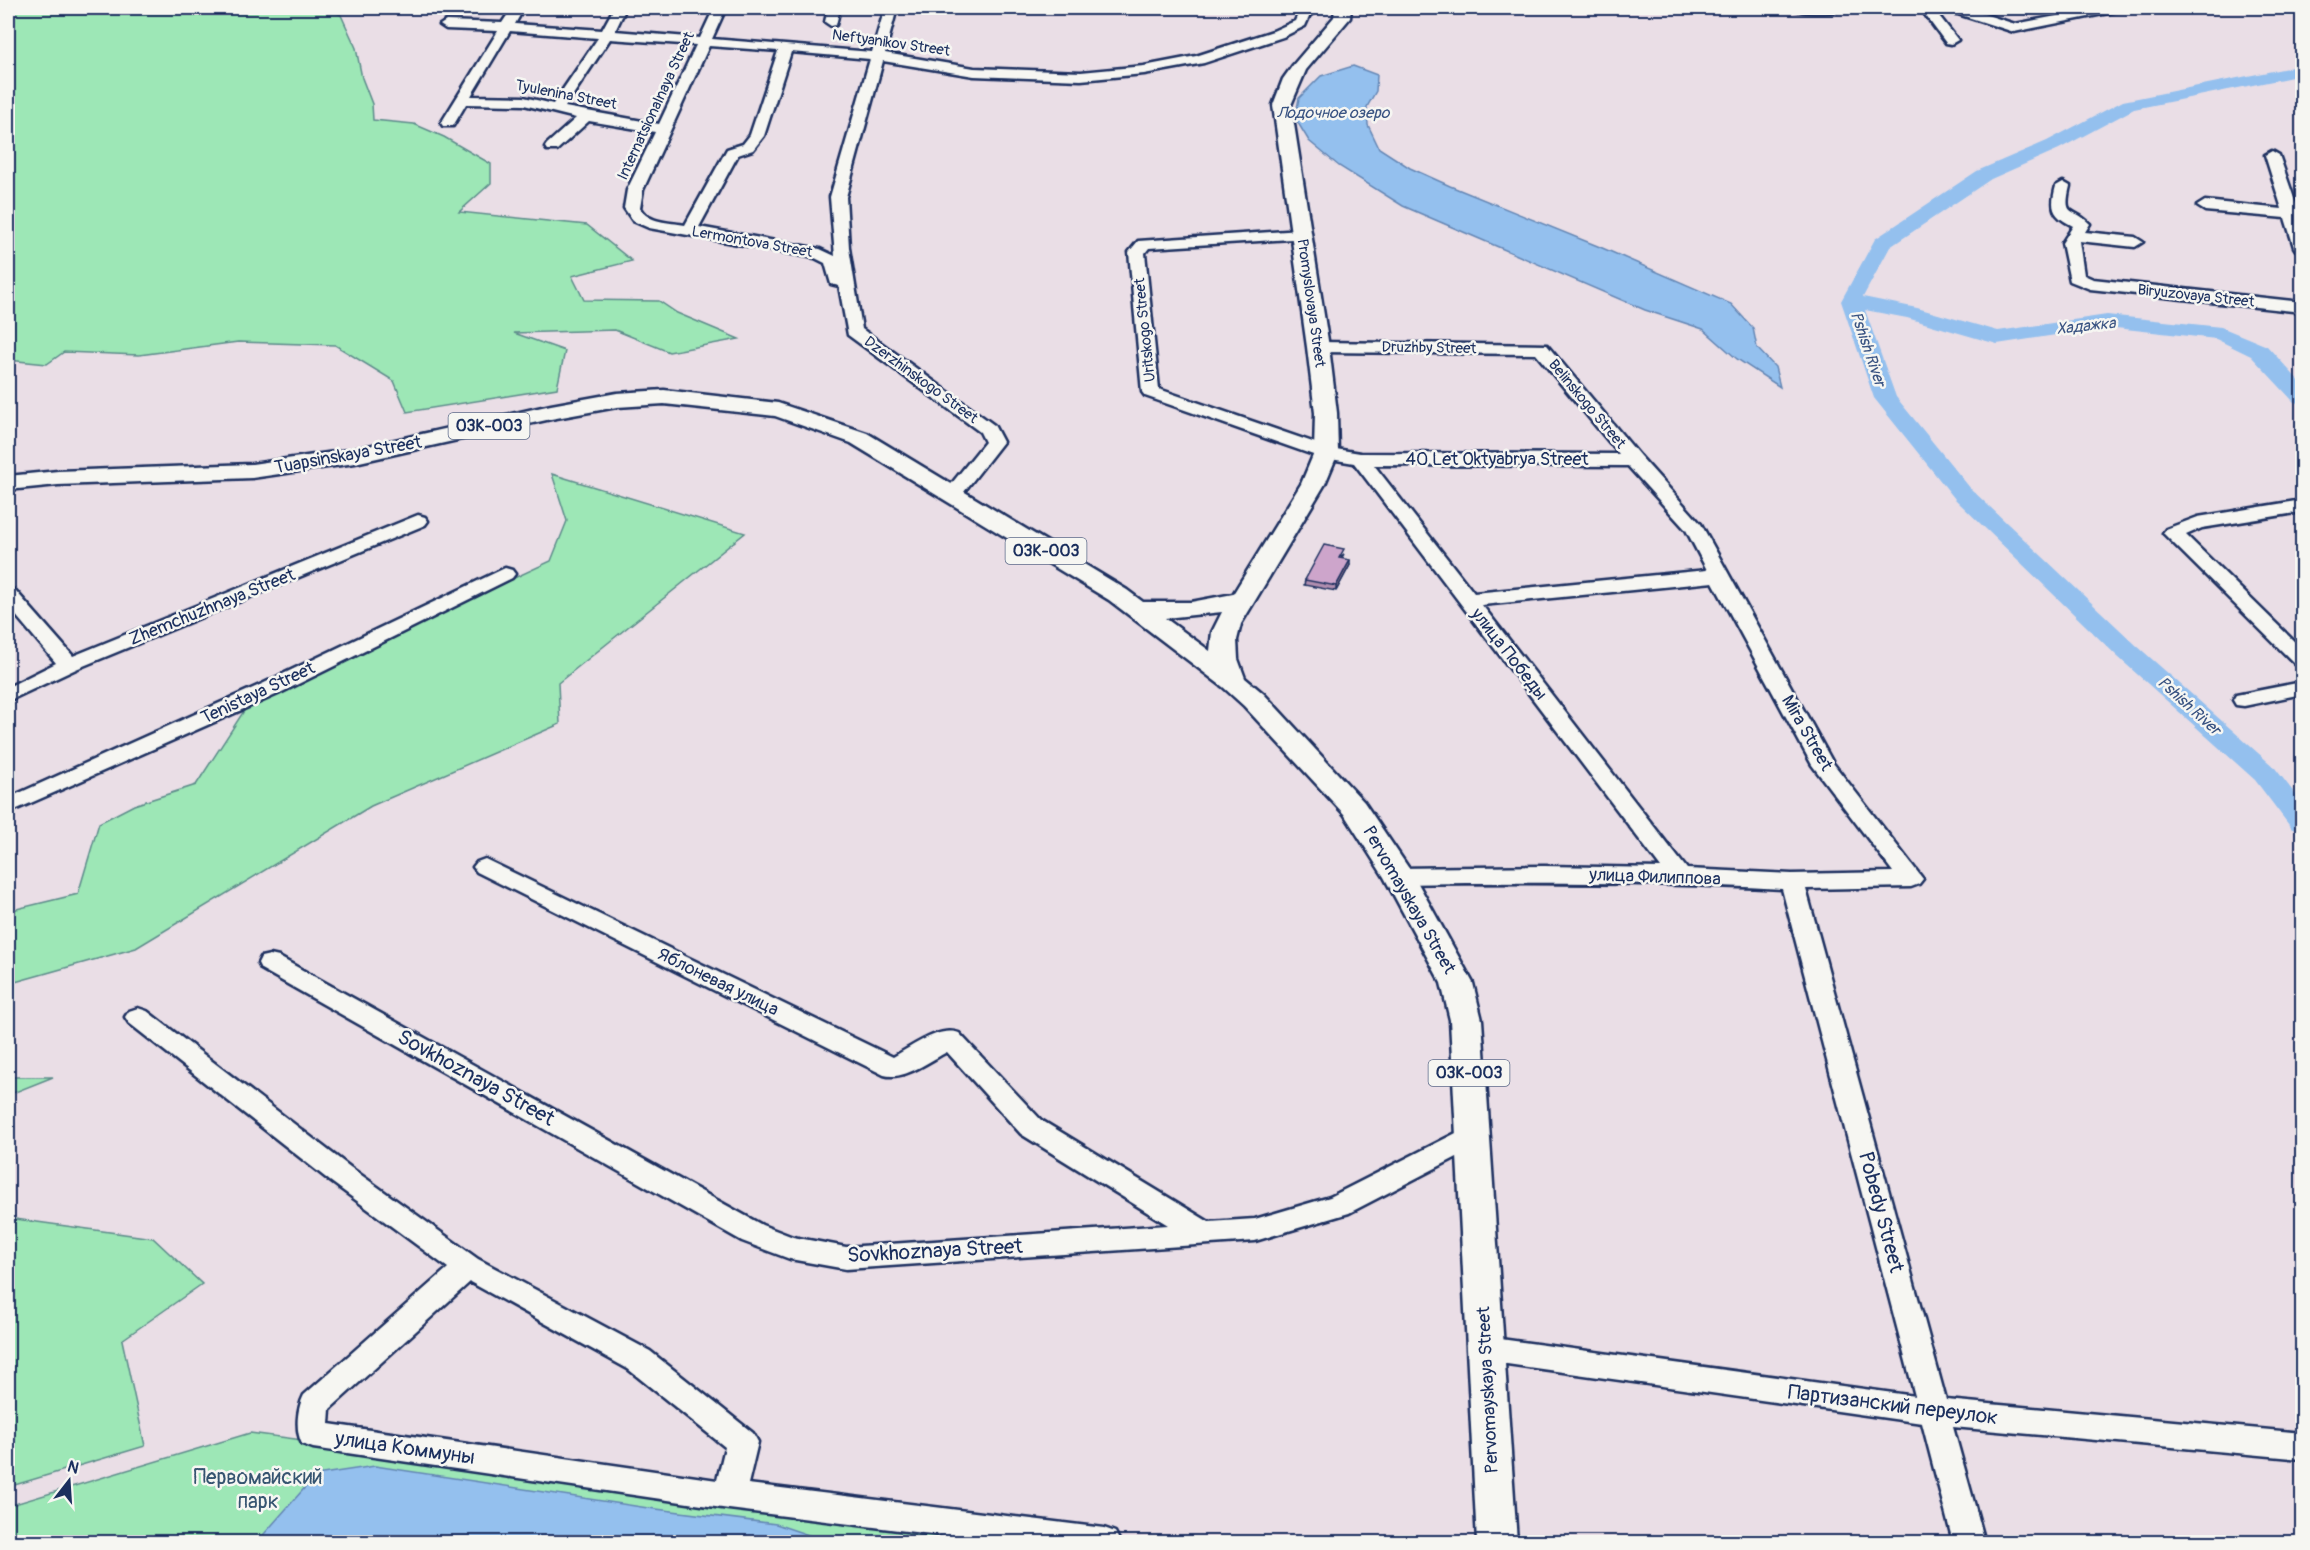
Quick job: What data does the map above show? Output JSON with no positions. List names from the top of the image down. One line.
{"streets":{"main road":["Promyslovaya Street","03К-003","Tuapsinskaya Street","Pervomayskaya Street"],"street":["Neftyanikov Street","Tyulenina Street","Internatsionalnaya Street","Lermontova Street","Biryuzovaya Street","Uritskogo Street","Druzhby Street","Dzerzhinskogo Street","Belinskogo Street","40 Let Oktyabrya Street","Zhemchuzhnaya Street","улица Победы","Tenistaya Street","Mira Street","улица Филиппова","Яблоневая улица","Sovkhoznaya Street","Pobedy Street","Партизанский переулок","улица Коммуны"]},"crossings":[["Neftyanikov Street","Internatsionalnaya Street"],["Neftyanikov Street","Dzerzhinskogo Street"],["Tyulenina Street","Internatsionalnaya Street"],["Internatsionalnaya Street","Lermontova Street"],["Lermontova Street","Dzerzhinskogo Street"],["Promyslovaya Street","Uritskogo Street"],["Promyslovaya Street","Druzhby Street"],["Promyslovaya Street","Pervomayskaya Street"],["Druzhby Street","Belinskogo Street"],["Dzerzhinskogo Street","Tuapsinskaya Street"],["Dzerzhinskogo Street","Pervomayskaya Street"],["Belinskogo Street","40 Let Oktyabrya Street"],["Belinskogo Street","Mira Street"],["Tuapsinskaya Street","Pervomayskaya Street"],["40 Let Oktyabrya Street","улица Победы"],["40 Let Oktyabrya Street","Mira Street"],["улица Победы","улица Филиппова"],["Mira Street","улица Филиппова"],["улица Филиппова","Pervomayskaya Street"],["улица Филиппова","Pobedy Street"],["Pervomayskaya Street","Sovkhoznaya Street"],["Pervomayskaya Street","Партизанский переулок"],["Яблоневая улица","Sovkhoznaya Street"],["Pobedy Street","Партизанский переулок"]],"water":["Лодочное озеро","Хадажка","Pshish River"],"parks":["Первомайский парк"],"north":"top"}
